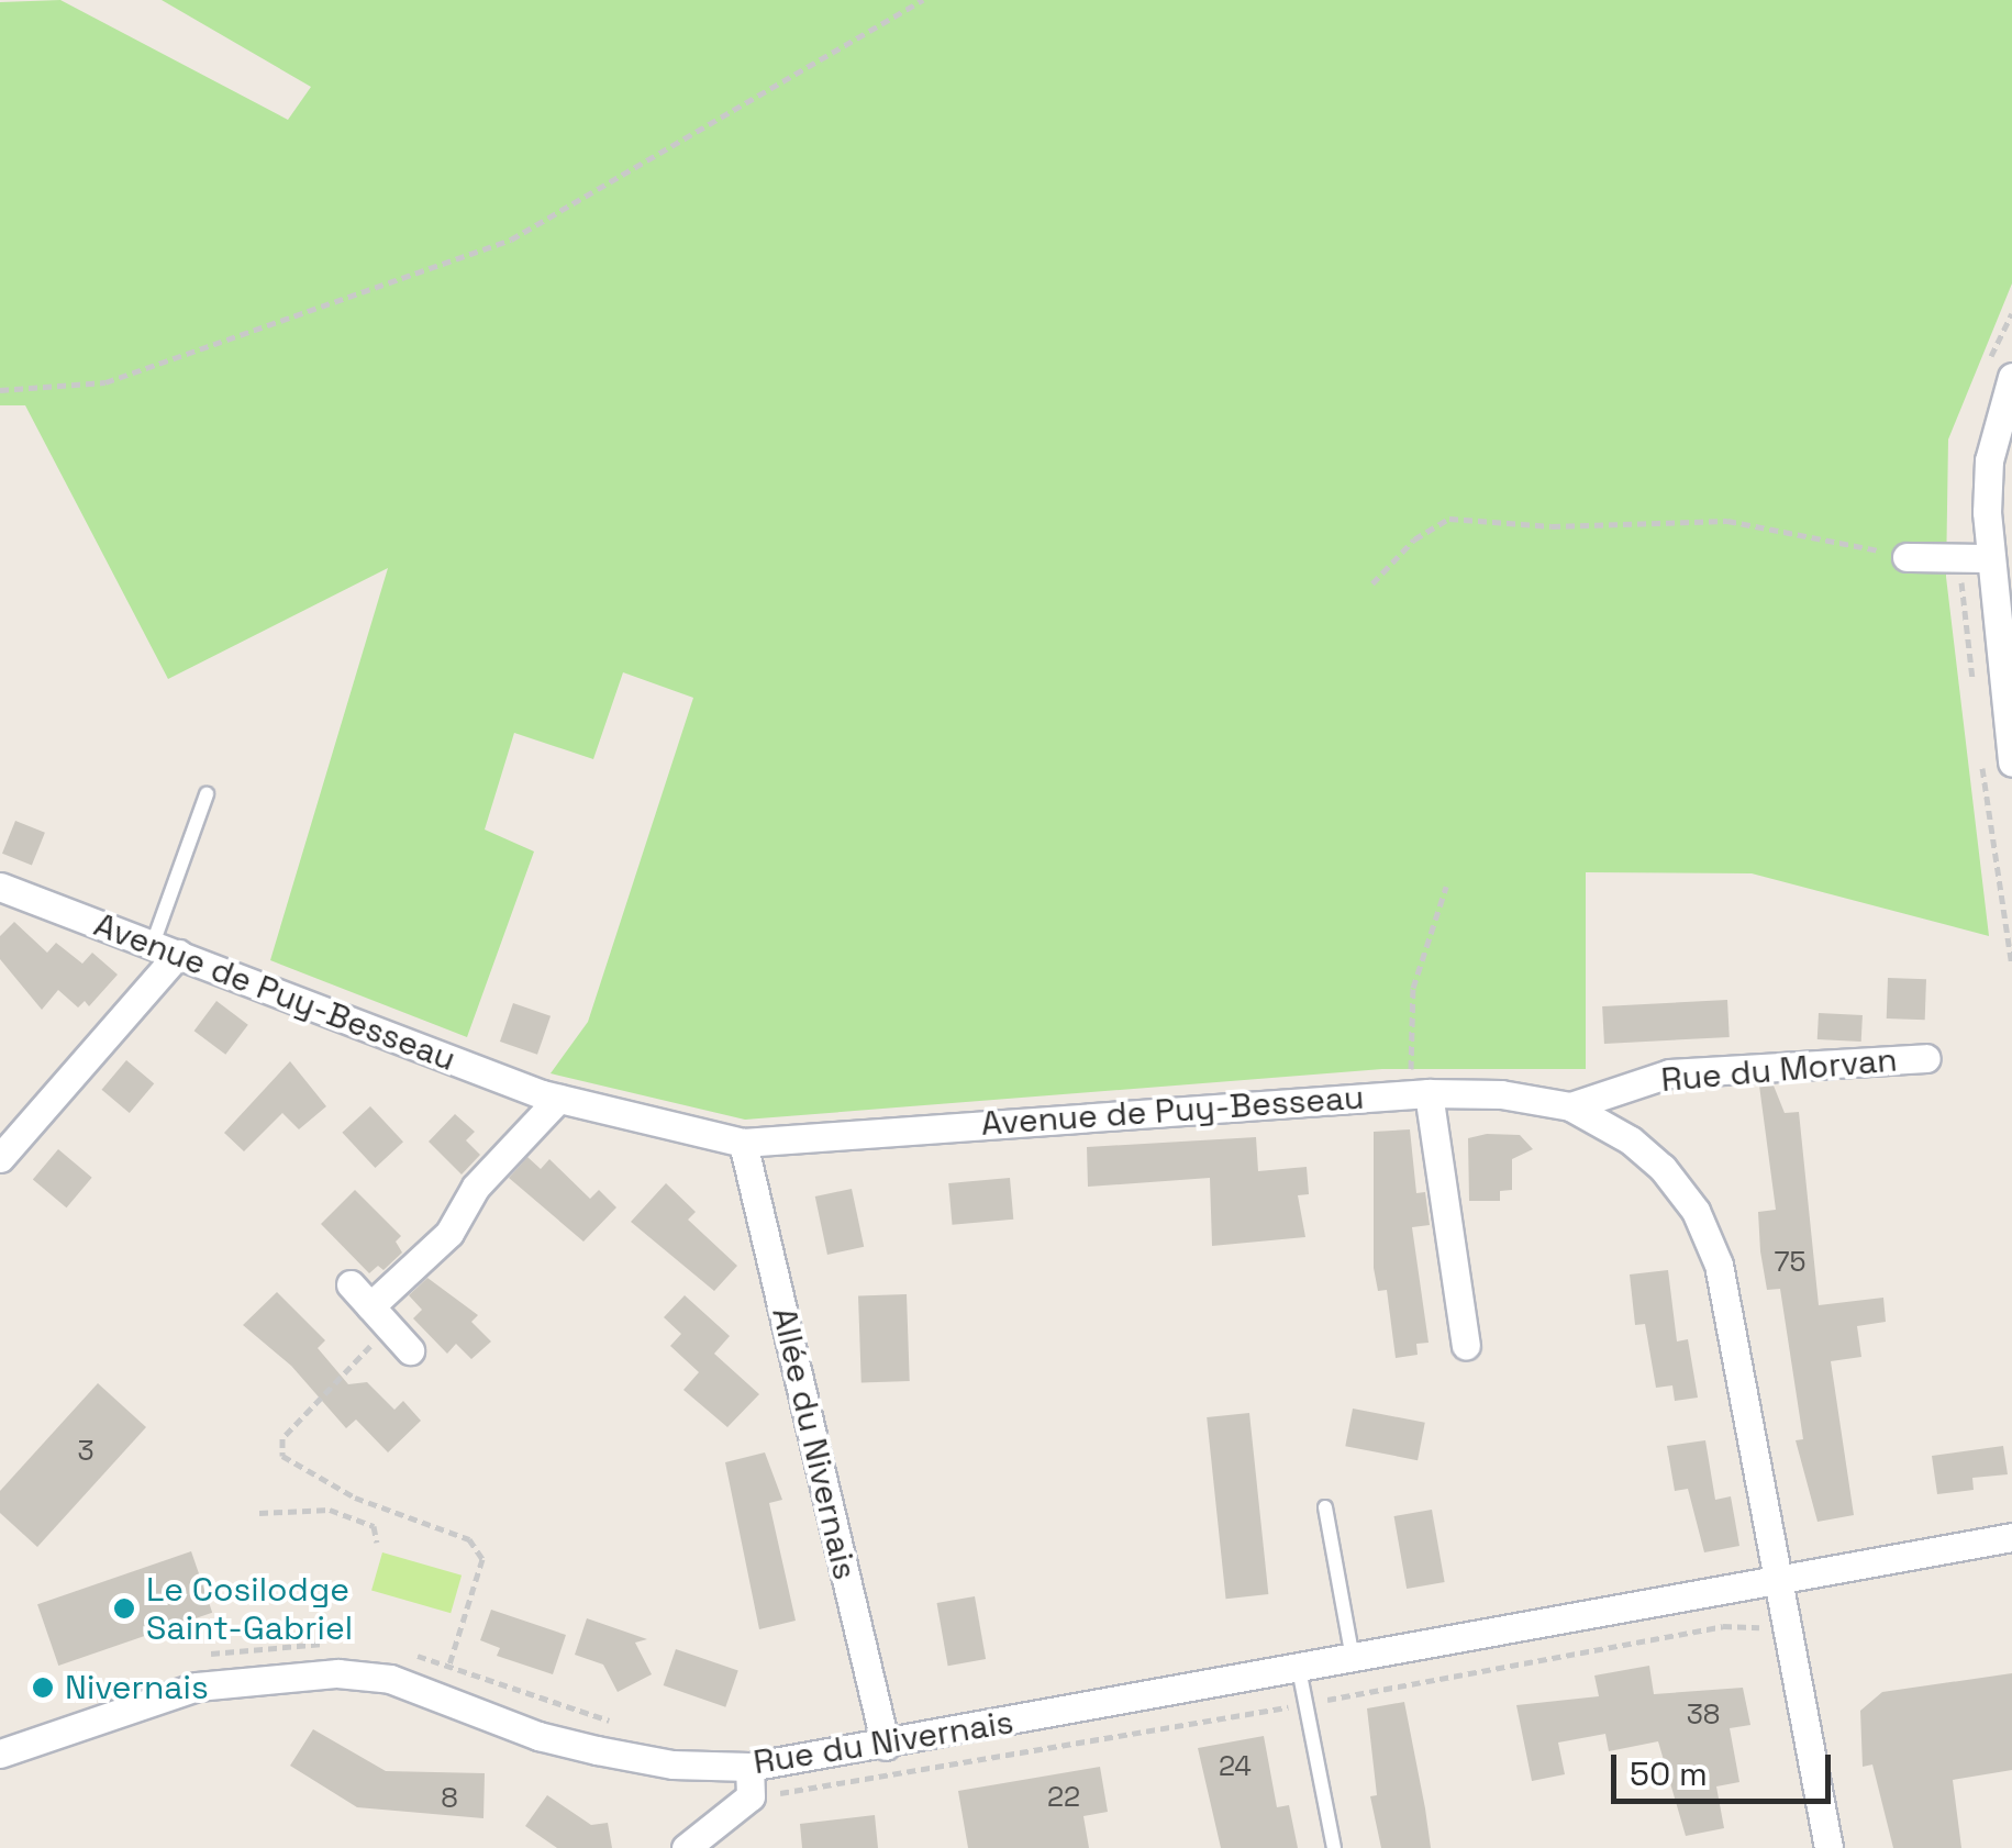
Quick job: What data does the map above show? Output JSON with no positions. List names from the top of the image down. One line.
{"streets":{"street":["Avenue de Puy-Besseau","Rue du Morvan","Allée du Nivernais","Rue du Nivernais"]},"crossings":[["Avenue de Puy-Besseau","Rue du Morvan"],["Avenue de Puy-Besseau","Allée du Nivernais"],["Avenue de Puy-Besseau","Rue du Nivernais"],["Allée du Nivernais","Rue du Nivernais"]],"places":["Le Cosilodge Saint-Gabriel","Nivernais"],"house_numbers":["75","3","38","24","22","8"],"scale_bar":"50 m"}
